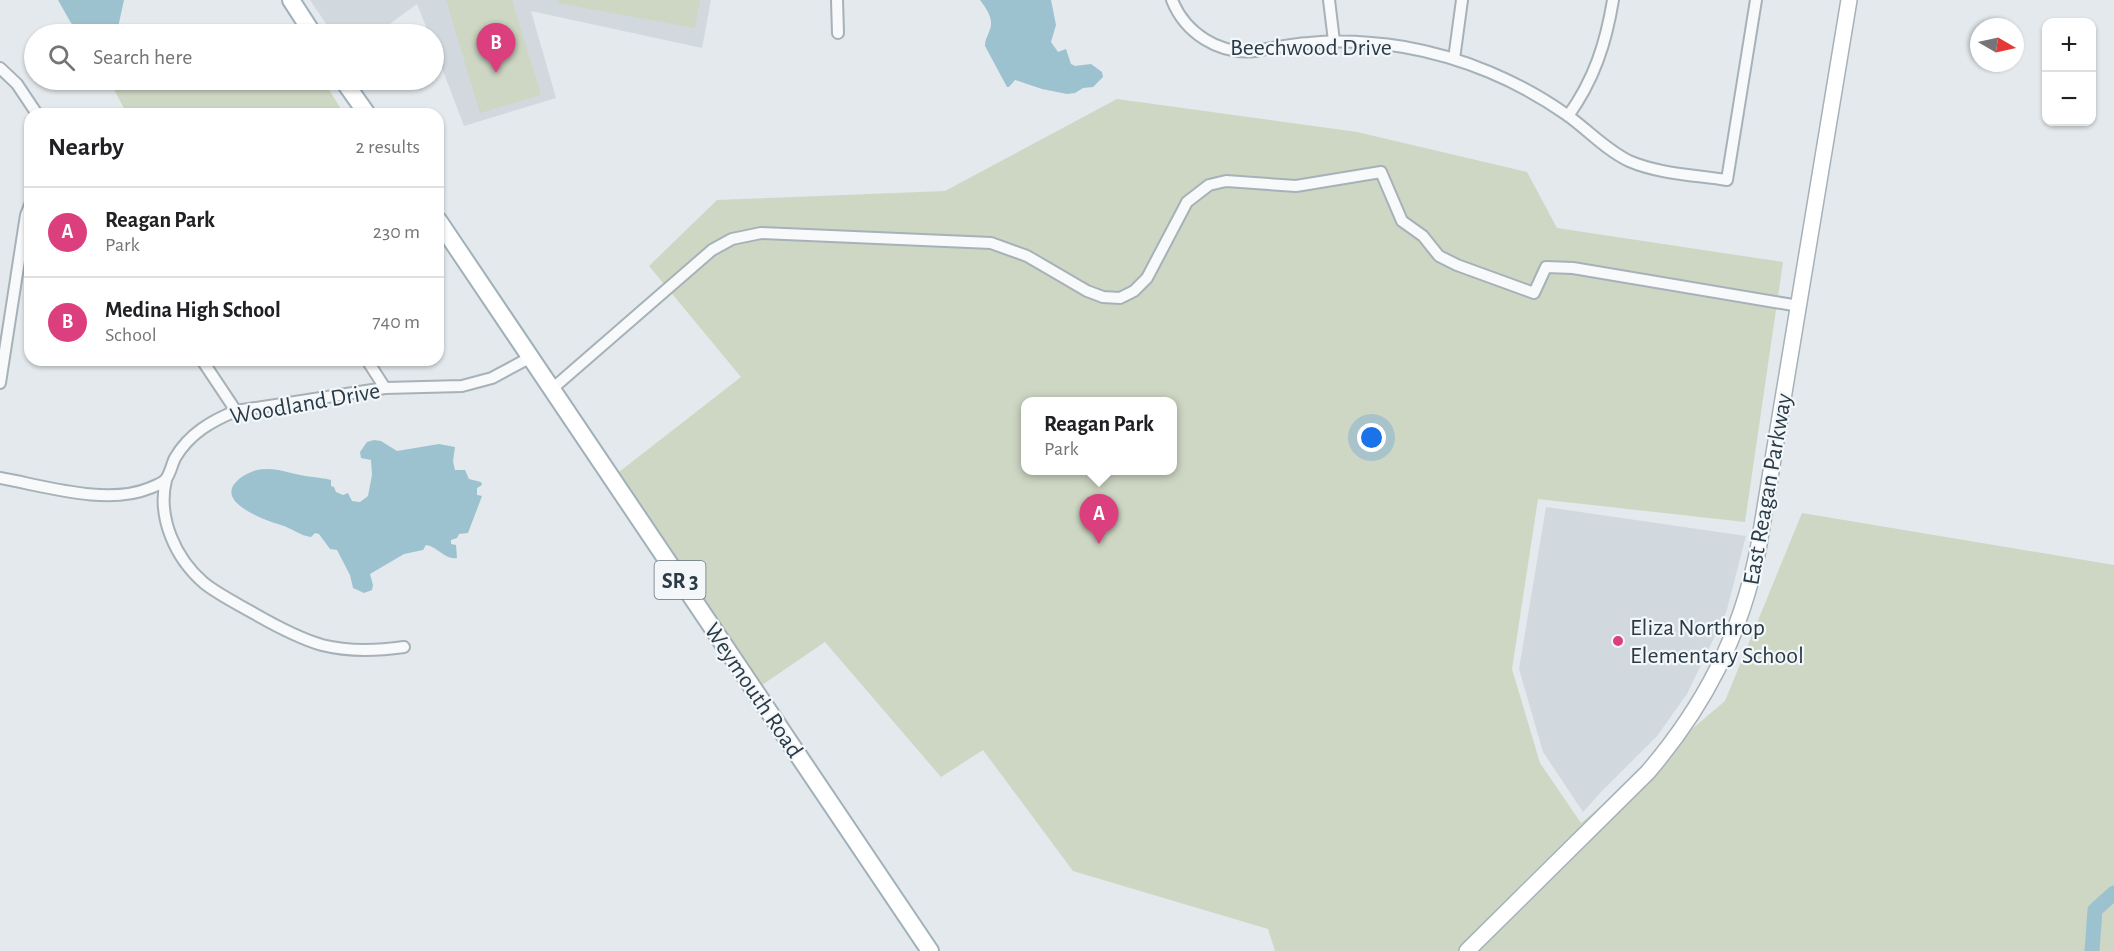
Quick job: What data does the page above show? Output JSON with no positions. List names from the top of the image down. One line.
{"streets":{"main road":["SR 3","Weymouth Road"],"street":["Beechwood Drive","Woodland Drive","East Reagan Parkway"]},"crossings":[["Woodland Drive","Weymouth Road"]],"places":["Eliza Northrop Elementary School"],"north":"right","page":{"map_buttons":["+","−"],"pins":["B","A"],"search":"Search here","heading":["Nearby","2 results"],"list":[{"mark":"A","name":"Reagan Park","note":"Park","value":"230 m"},{"mark":"B","name":"Medina High School","note":"School","value":"740 m"}],"popup":["Reagan Park","Park"]}}
